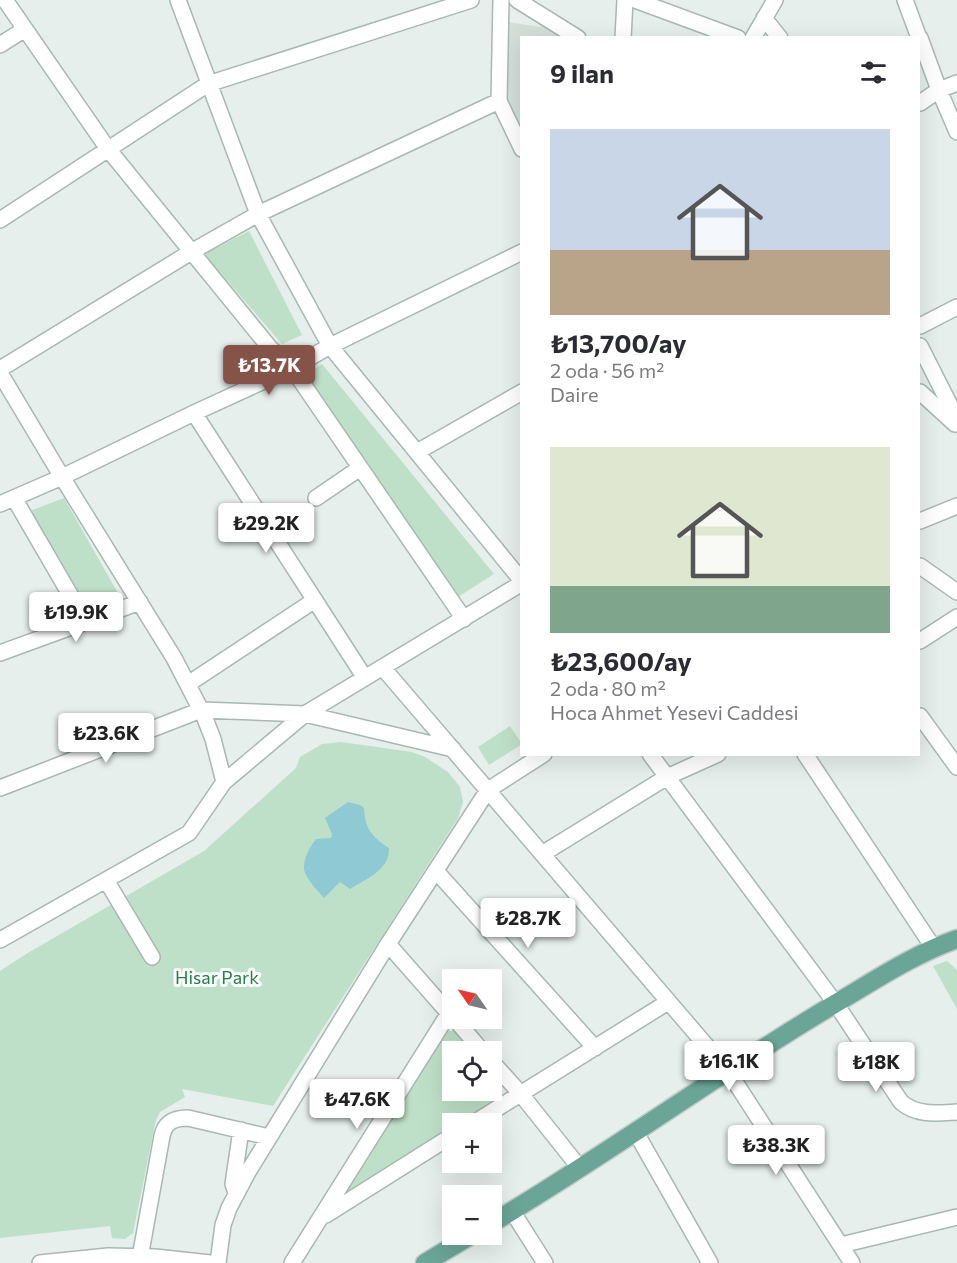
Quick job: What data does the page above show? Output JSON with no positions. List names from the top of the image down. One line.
{"parks":["Hisar Park"],"north":"top left","page":{"heading":"9 ilan","list":[{"name":"₺13,700/ay","note":"2 oda · 56 m² · Daire"},{"name":"₺23,600/ay","note":"2 oda · 80 m² · Hoca Ahmet Yesevi Caddesi"}],"price":["₺13.7K","₺29.2K","₺19.9K","₺23.6K","₺28.7K","₺16.1K","₺18K","₺47.6K","₺38.3K"],"map_buttons":["+","−"]}}
